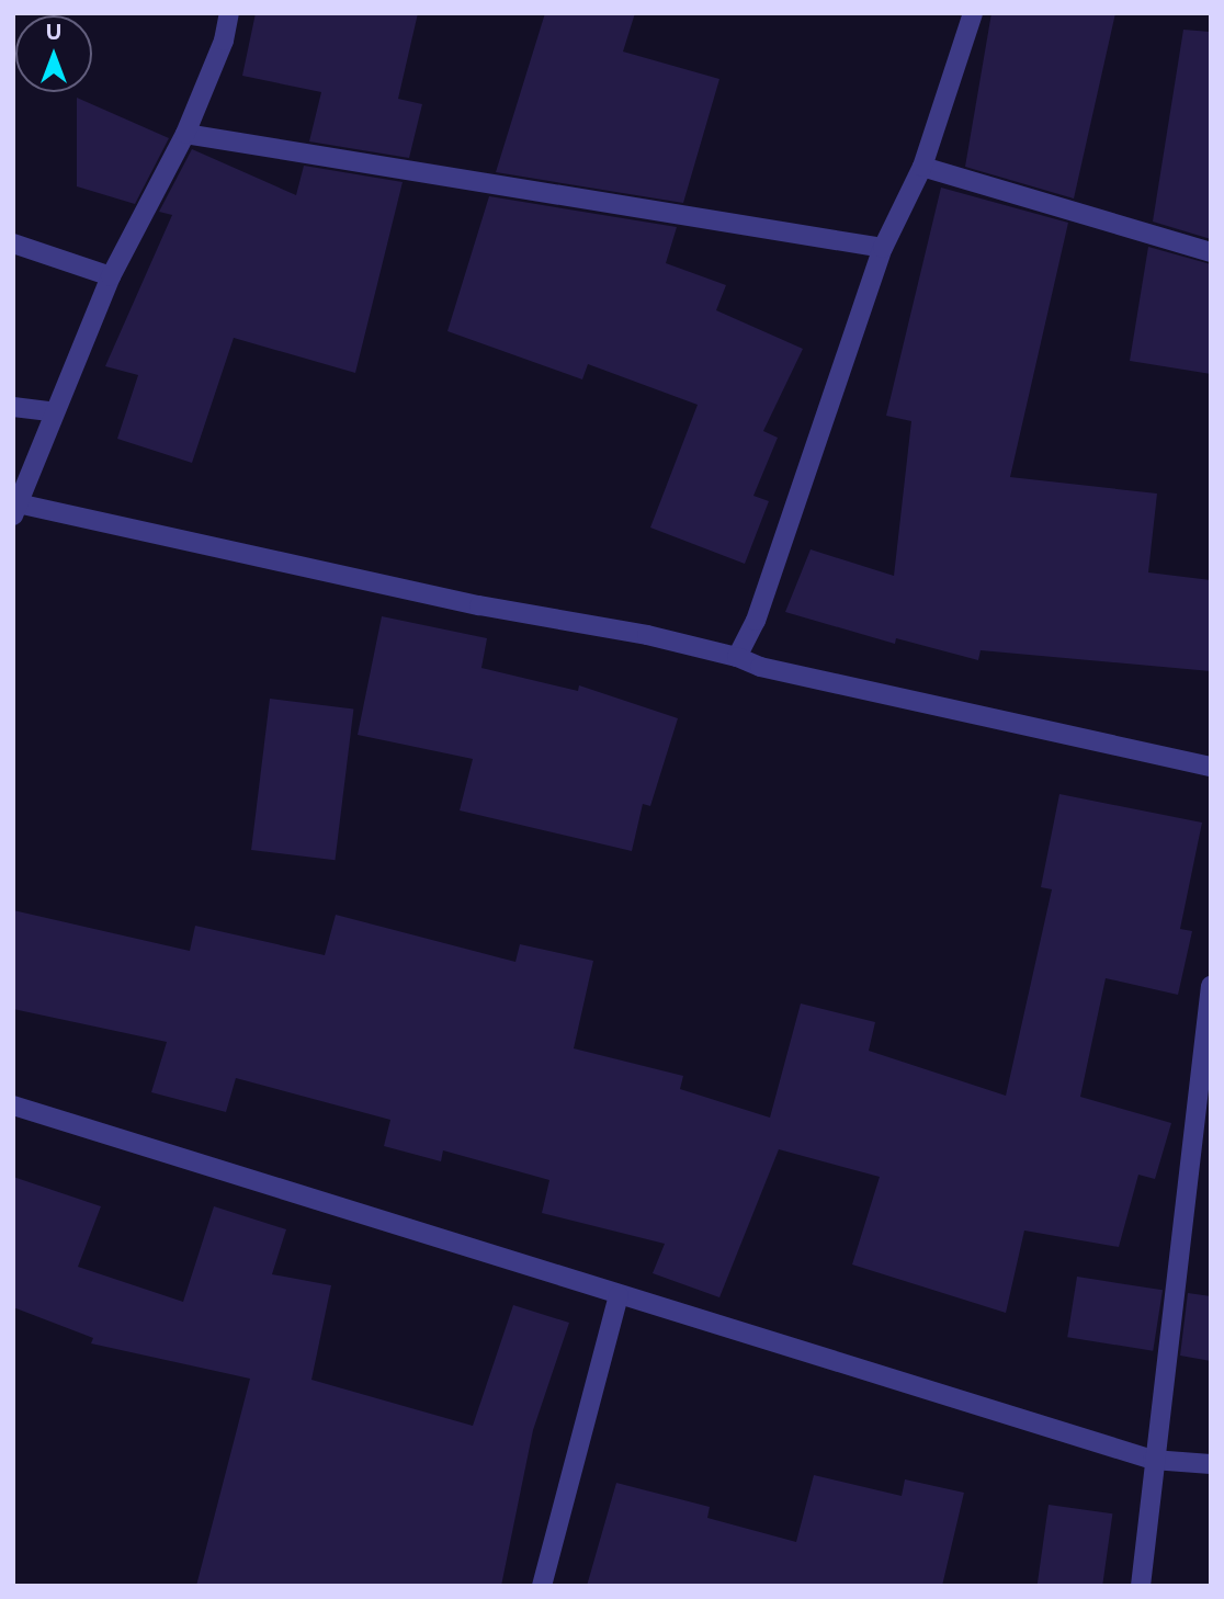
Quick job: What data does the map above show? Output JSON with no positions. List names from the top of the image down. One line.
{"north":"top"}
